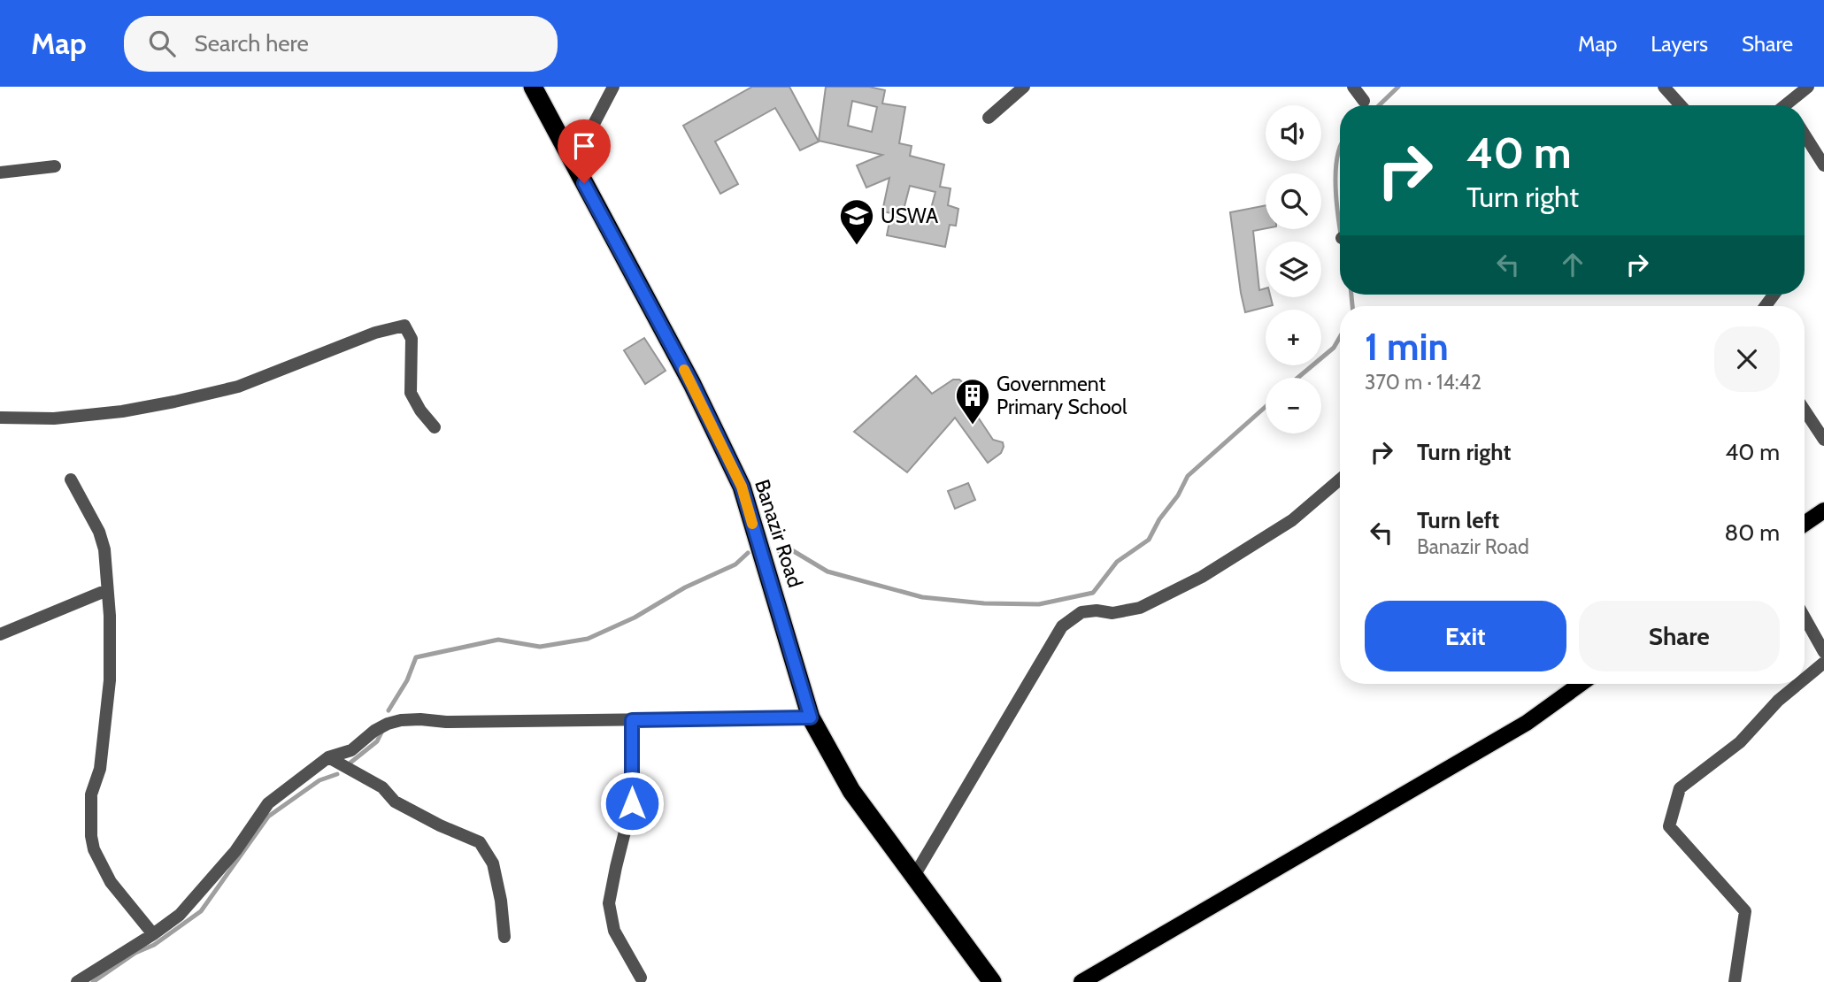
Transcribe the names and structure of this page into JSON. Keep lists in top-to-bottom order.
{
  "streets": {
    "highway": ["Banazir Road"]
  },
  "places": {
    "school or university": ["USWA"],
    "building": ["Government Primary School"]
  },
  "page": {
    "header": "Map",
    "search": "Search here",
    "nav": ["Map", "Layers", "Share"],
    "map_buttons": ["+", "−"],
    "turn": ["40 m", "Turn right"],
    "heading": ["1 min", "370 m · 14:42"],
    "list": [
      {
        "name": "Turn right",
        "value": "40 m"
      },
      {
        "name": "Turn left",
        "note": "Banazir Road",
        "value": "80 m"
      }
    ],
    "buttons": ["Exit", "Share"]
  }
}
